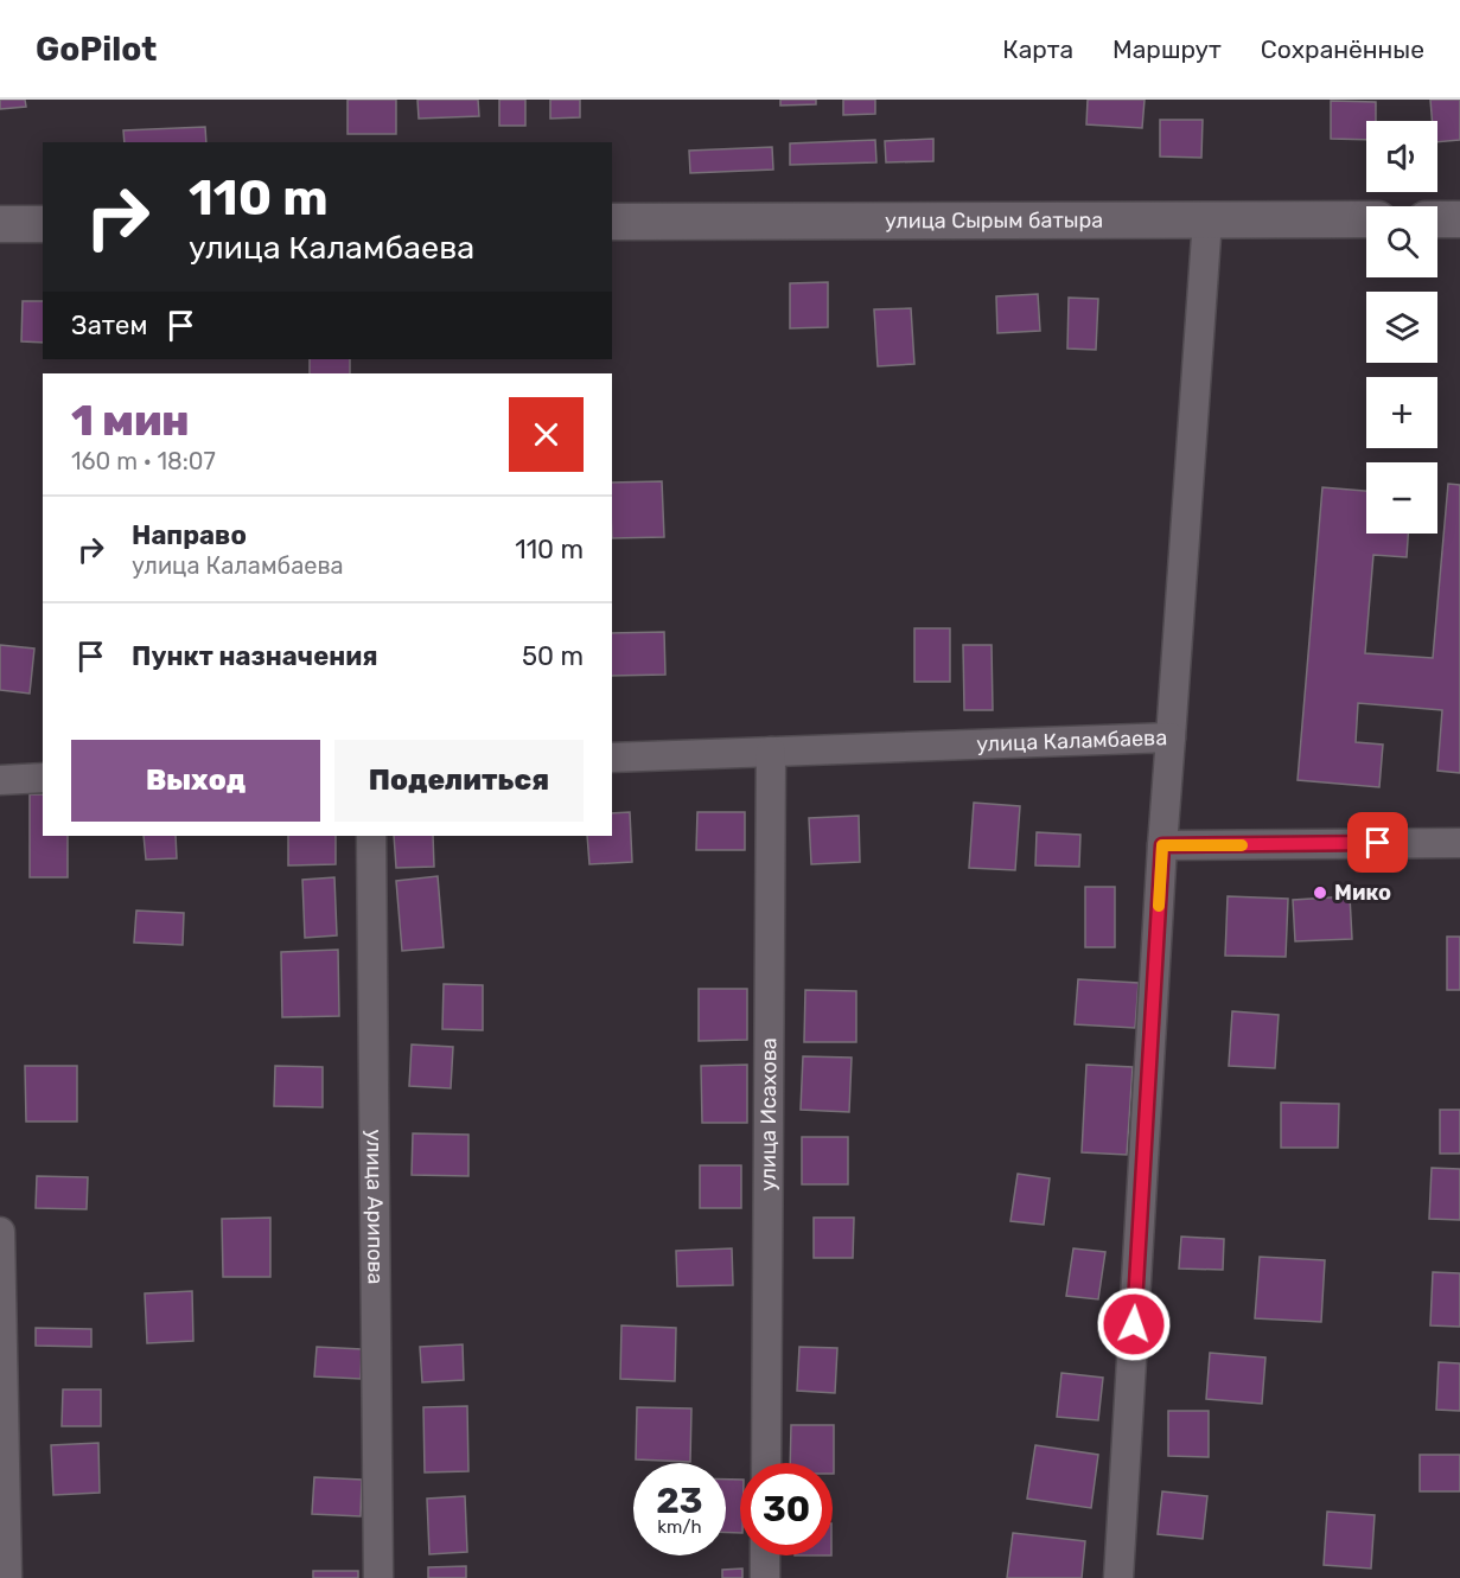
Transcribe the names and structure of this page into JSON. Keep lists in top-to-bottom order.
{
  "streets": {
    "street": [
      "улица Сырым батыра",
      "улица Каламбаева",
      "улица Исахова",
      "улица Арипова"
    ]
  },
  "crossings": [
    ["улица Каламбаева", "улица Исахова"]
  ],
  "places": ["Мико"],
  "page": {
    "header": "GoPilot",
    "nav": ["Карта", "Маршрут", "Сохранённые"],
    "map_buttons": ["+", "−"],
    "turn": ["110 m", "улица Каламбаева"],
    "then": "Затем",
    "heading": ["1 мин", "160 m · 18:07"],
    "list": [
      {
        "name": "Направо",
        "note": "улица Каламбаева",
        "value": "110 m"
      },
      {
        "name": "Пункт назначения",
        "value": "50 m"
      }
    ],
    "buttons": ["Выход", "Поделиться"],
    "speed": "23 km/h",
    "limit": "30"
  }
}
